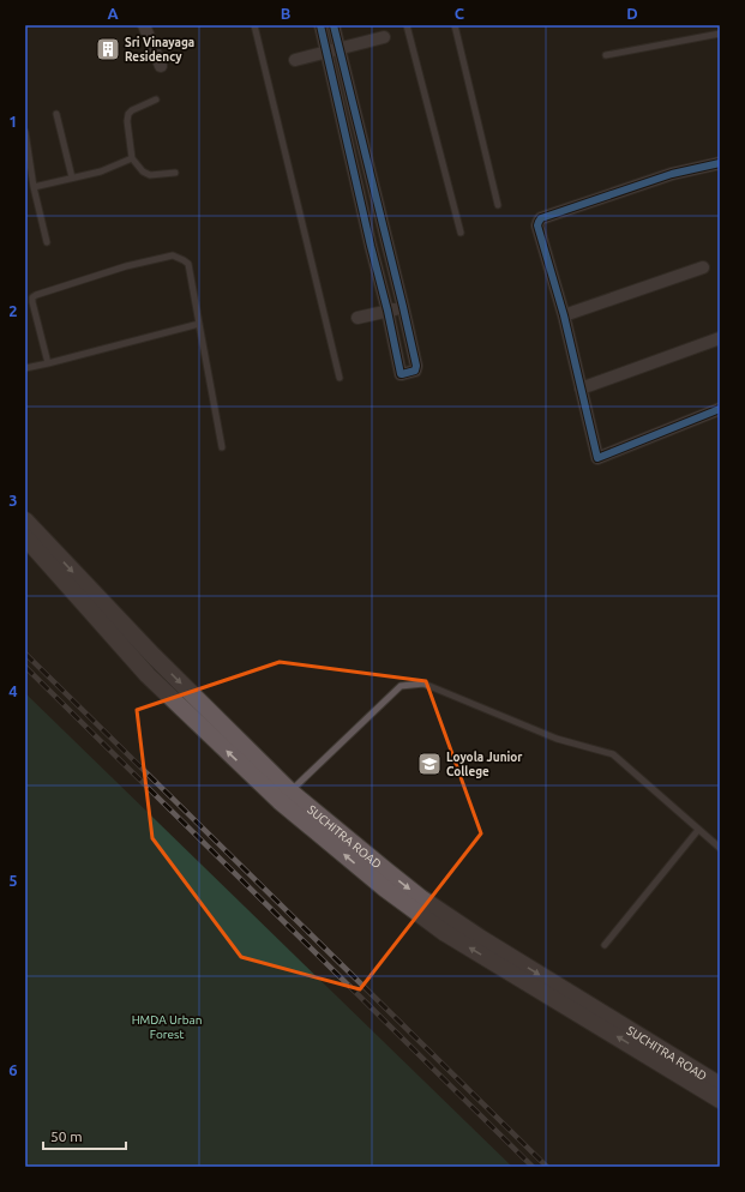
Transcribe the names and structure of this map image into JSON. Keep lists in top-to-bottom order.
{
  "streets": {
    "main road": ["SUCHITRA ROAD"]
  },
  "parks": ["HMDA Urban Forest"],
  "places": {
    "building": ["Sri Vinayaga Residency"],
    "school or university": ["Loyola Junior College"]
  },
  "scale_bar": "50 m",
  "grid": {
    "columns": [
      "A",
      "B",
      "C",
      "D"
    ],
    "rows": [
      "1",
      "2",
      "3",
      "4",
      "5",
      "6"
    ]
  }
}
